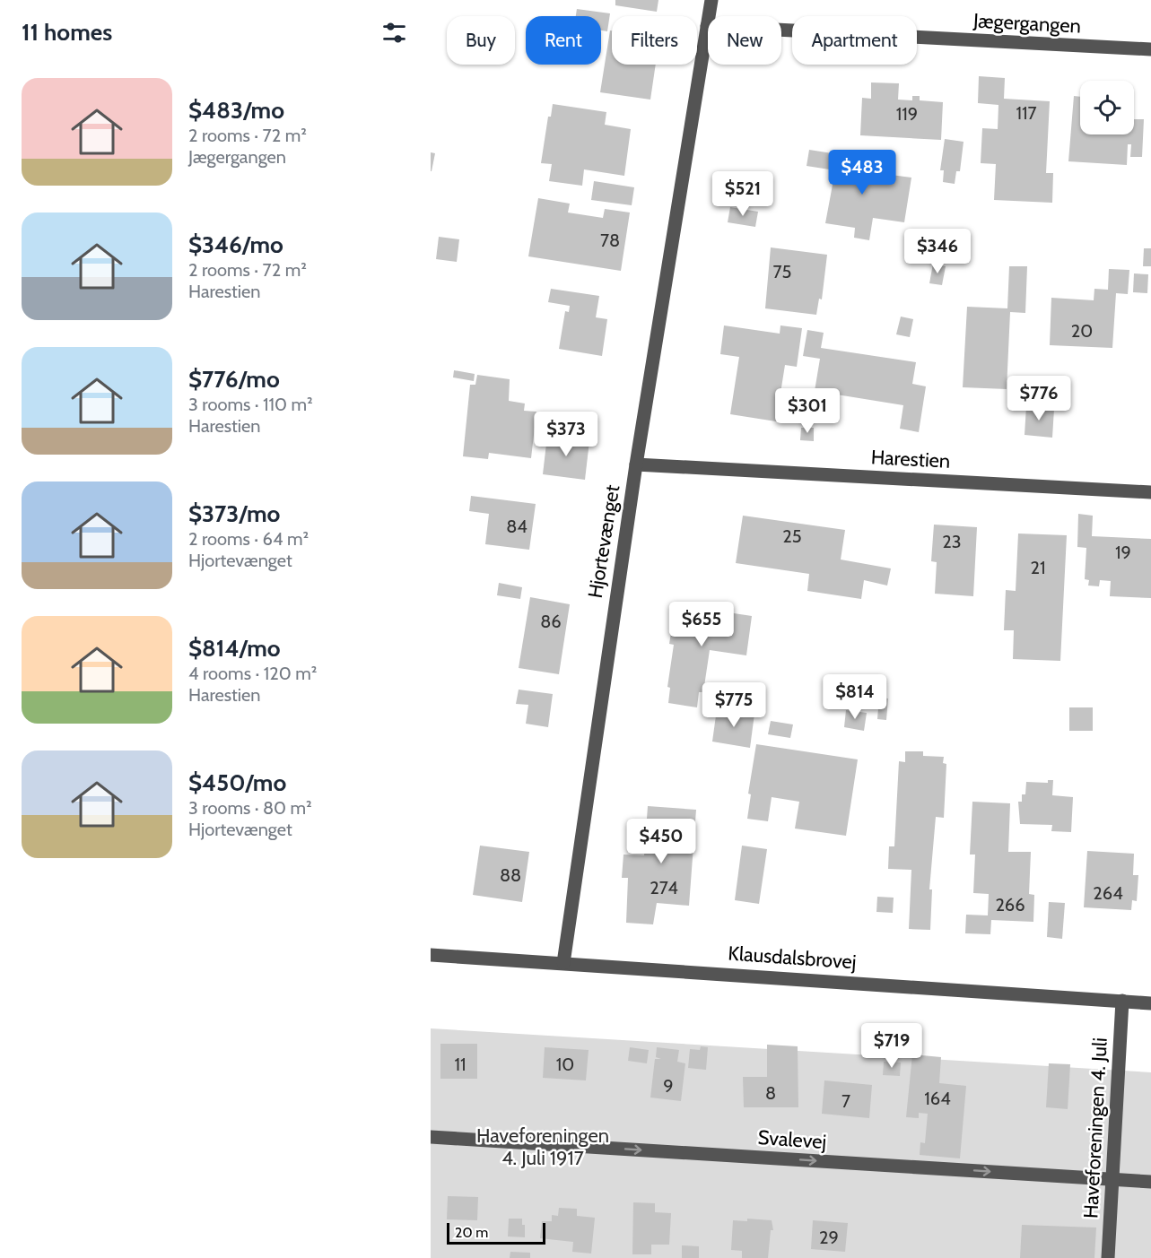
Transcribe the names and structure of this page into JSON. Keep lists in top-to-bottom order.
{
  "streets": {
    "street": [
      "Jægergangen",
      "Harestien",
      "Hjortevænget",
      "Klausdalsbrovej",
      "Haveforeningen 4. Juli",
      "Svalevej"
    ]
  },
  "crossings": [
    ["Jægergangen", "Hjortevænget"],
    ["Harestien", "Hjortevænget"],
    ["Hjortevænget", "Klausdalsbrovej"],
    ["Klausdalsbrovej", "Haveforeningen 4. Juli"],
    ["Haveforeningen 4. Juli", "Svalevej"]
  ],
  "one_way": ["Svalevej"],
  "parks": ["Haveforeningen 4. Juli 1917"],
  "house_numbers": [
    "117",
    "119",
    "78",
    "75",
    "20",
    "84",
    "25",
    "23",
    "19",
    "21",
    "86",
    "88",
    "274",
    "264",
    "266",
    "11",
    "10",
    "9",
    "8",
    "164",
    "7",
    "29"
  ],
  "scale_bar": "20 m",
  "page": {
    "heading": "11 homes",
    "chip": [
      "Buy",
      "Rent",
      "Filters",
      "New",
      "Apartment"
    ],
    "list": [
      {
        "name": "$483/mo",
        "note": "2 rooms · 72 m² · Jægergangen"
      },
      {
        "name": "$346/mo",
        "note": "2 rooms · 72 m² · Harestien"
      },
      {
        "name": "$776/mo",
        "note": "3 rooms · 110 m² · Harestien"
      },
      {
        "name": "$373/mo",
        "note": "2 rooms · 64 m² · Hjortevænget"
      },
      {
        "name": "$814/mo",
        "note": "4 rooms · 120 m² · Harestien"
      },
      {
        "name": "$450/mo",
        "note": "3 rooms · 80 m² · Hjortevænget"
      }
    ],
    "price": [
      "$483",
      "$521",
      "$346",
      "$776",
      "$301",
      "$373",
      "$655",
      "$814",
      "$775",
      "$450",
      "$719"
    ],
    "scale": "20 m"
  }
}
